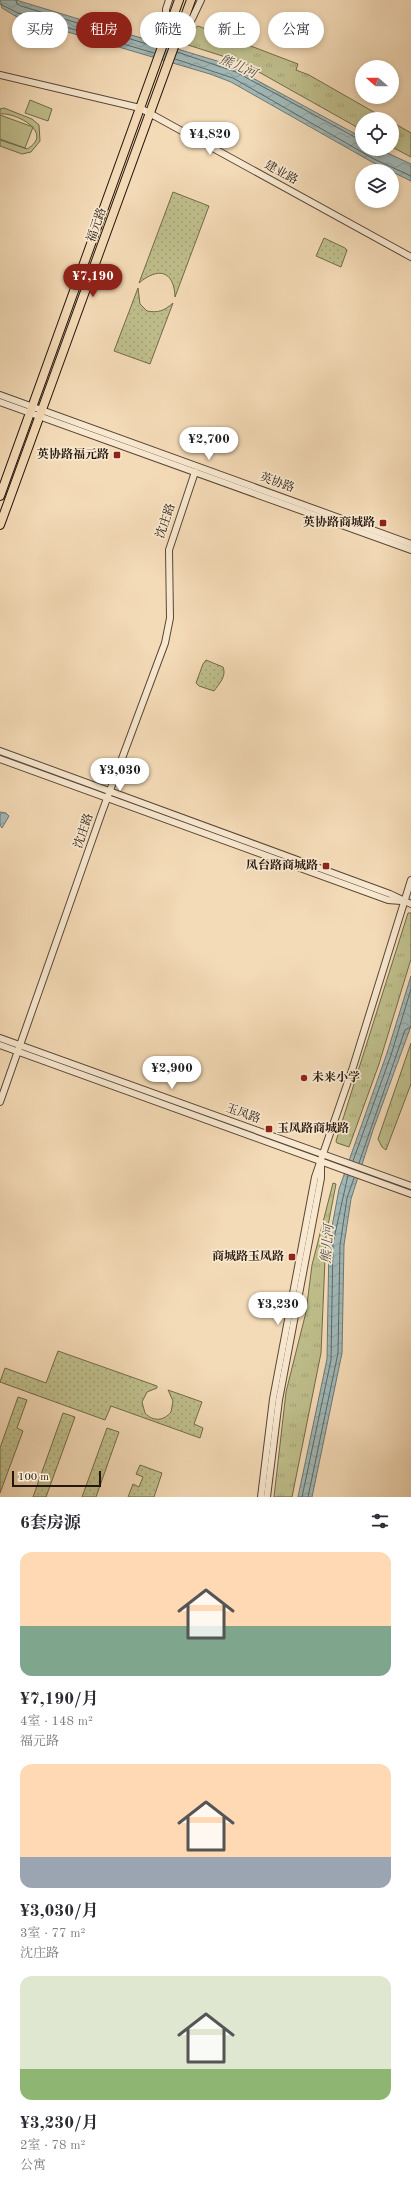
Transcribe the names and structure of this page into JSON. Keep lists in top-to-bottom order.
{
  "streets": {
    "main road": ["福元路"],
    "street": [
      "建业路",
      "英协路",
      "沈庄路",
      "玉凤路"
    ]
  },
  "crossings": [
    ["建业路", "福元路"],
    ["福元路", "英协路"],
    ["英协路", "沈庄路"],
    ["沈庄路", "玉凤路"]
  ],
  "water": ["熊儿河"],
  "places": {
    "transit": [
      "英协路福元路",
      "英协路商城路",
      "凤台路商城路",
      "玉凤路商城路",
      "商城路玉凤路"
    ],
    "other": ["未来小学"]
  },
  "scale_bar": "100 m",
  "north": "left",
  "page": {
    "chip": [
      "买房",
      "租房",
      "筛选",
      "新上",
      "公寓"
    ],
    "price": [
      "¥4,820",
      "¥7,190",
      "¥2,700",
      "¥3,030",
      "¥2,900",
      "¥3,230"
    ],
    "scale": "100 m",
    "heading": "6套房源",
    "list": [
      {
        "name": "¥7,190/月",
        "note": "4室 · 148 m² · 福元路"
      },
      {
        "name": "¥3,030/月",
        "note": "3室 · 77 m² · 沈庄路"
      },
      {
        "name": "¥3,230/月",
        "note": "2室 · 78 m² · 公寓"
      }
    ]
  }
}
